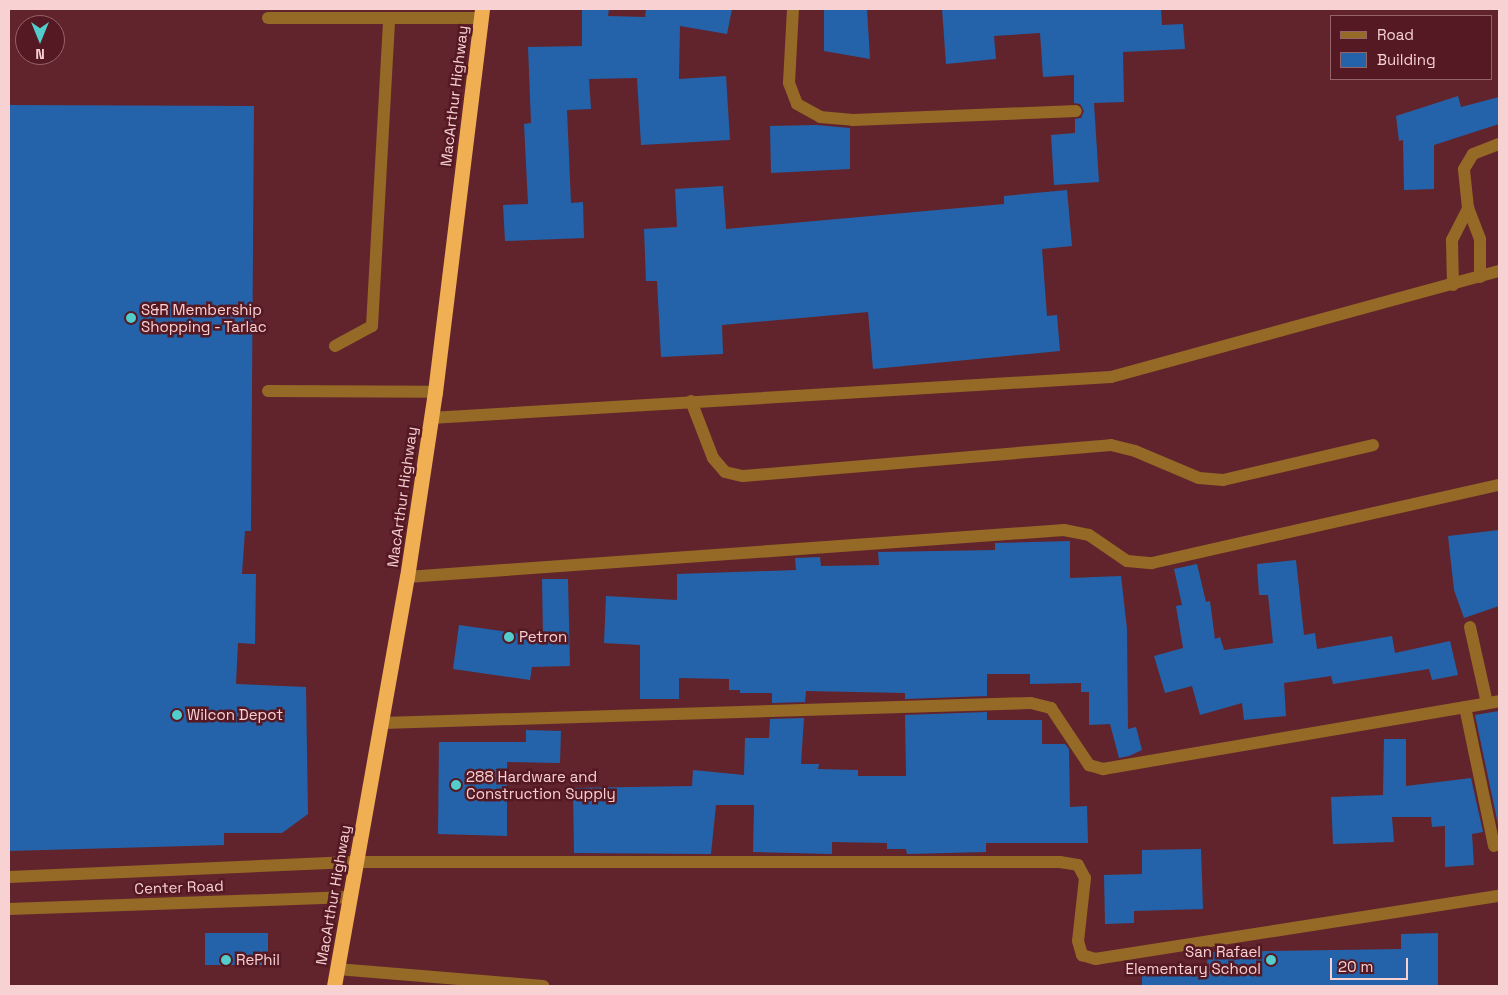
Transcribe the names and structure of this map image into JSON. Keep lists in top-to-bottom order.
{
  "streets": {
    "highway": ["MacArthur Highway"],
    "street": ["Center Road"]
  },
  "crossings": [
    ["MacArthur Highway", "Center Road"]
  ],
  "places": [
    "S&R Membership Shopping - Tarlac",
    "Petron",
    "Wilcon Depot",
    "288 Hardware and Construction Supply",
    "RePhil",
    "San Rafael Elementary School"
  ],
  "legend": ["Road", "Building"],
  "scale_bar": "20 m",
  "north": "bottom"
}
